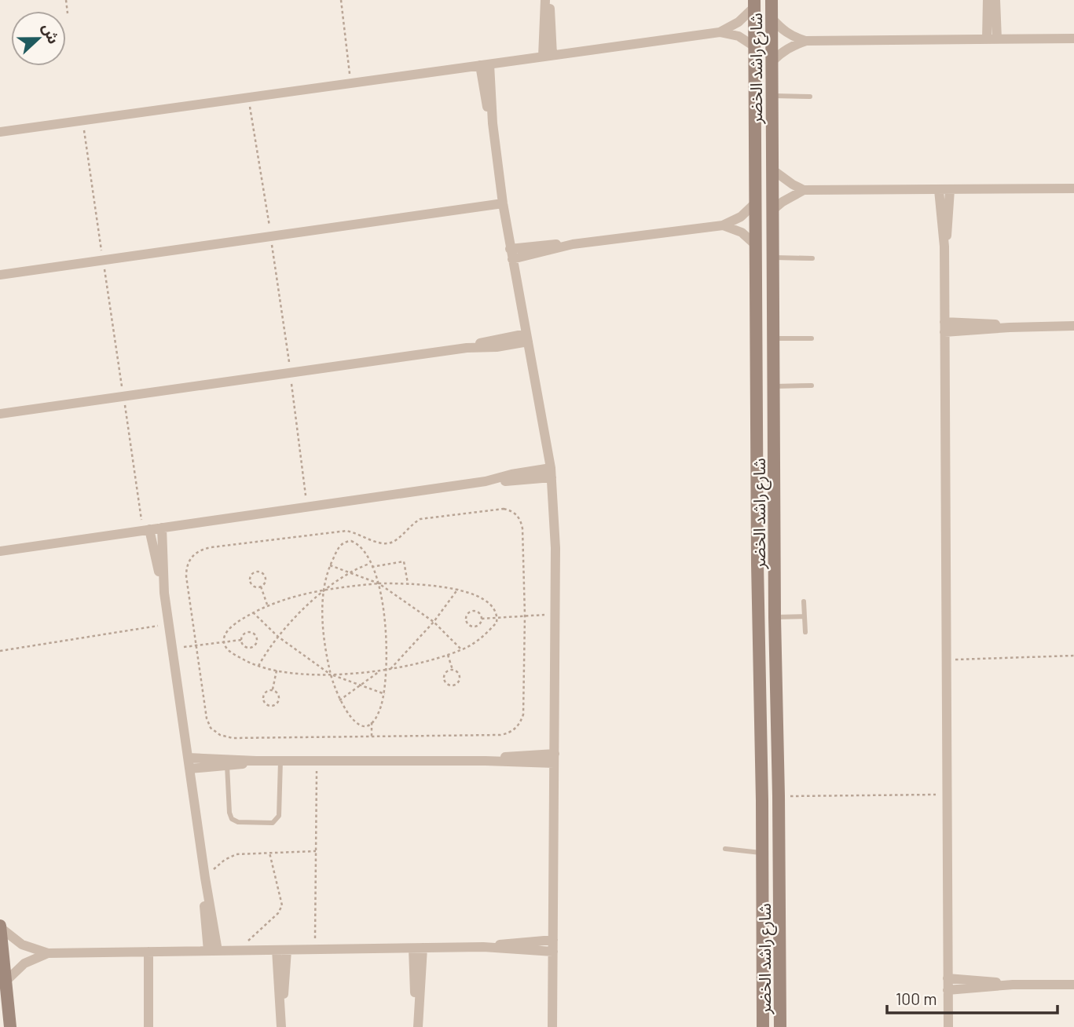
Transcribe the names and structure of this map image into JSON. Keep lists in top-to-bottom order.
{
  "streets": {
    "street": ["شارع راشد الخضر"]
  },
  "scale_bar": "100 m",
  "north": "right"
}
